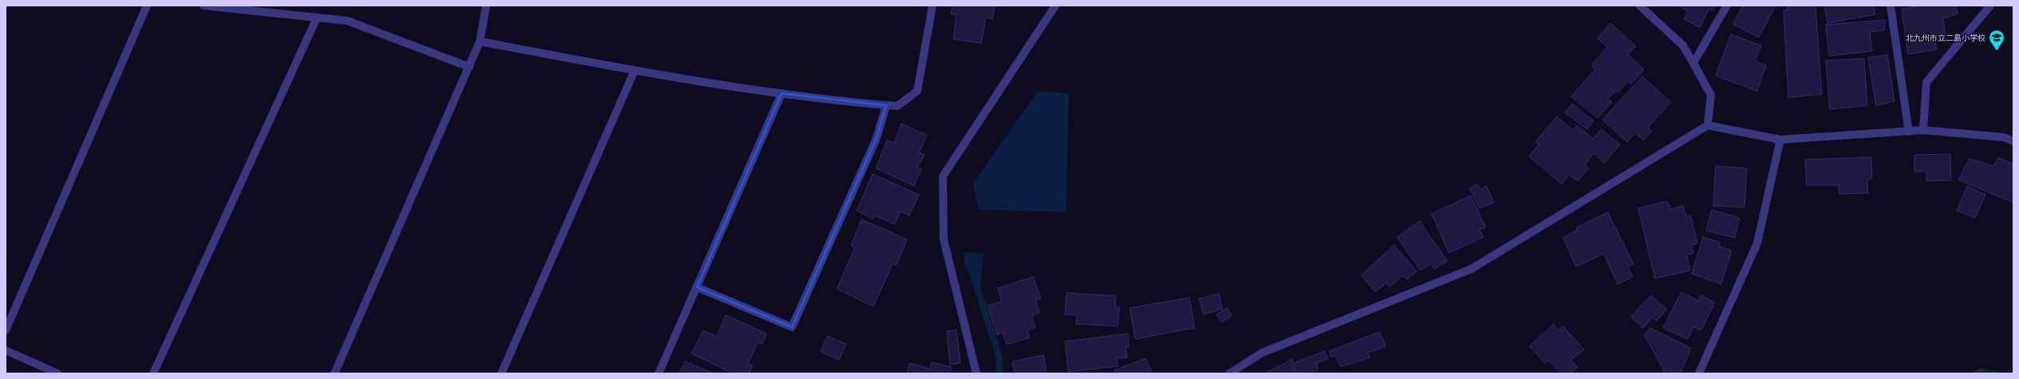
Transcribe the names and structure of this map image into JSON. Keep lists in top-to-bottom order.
{
  "places": {
    "school or university": ["北九州市立二島小学校"]
  }
}
